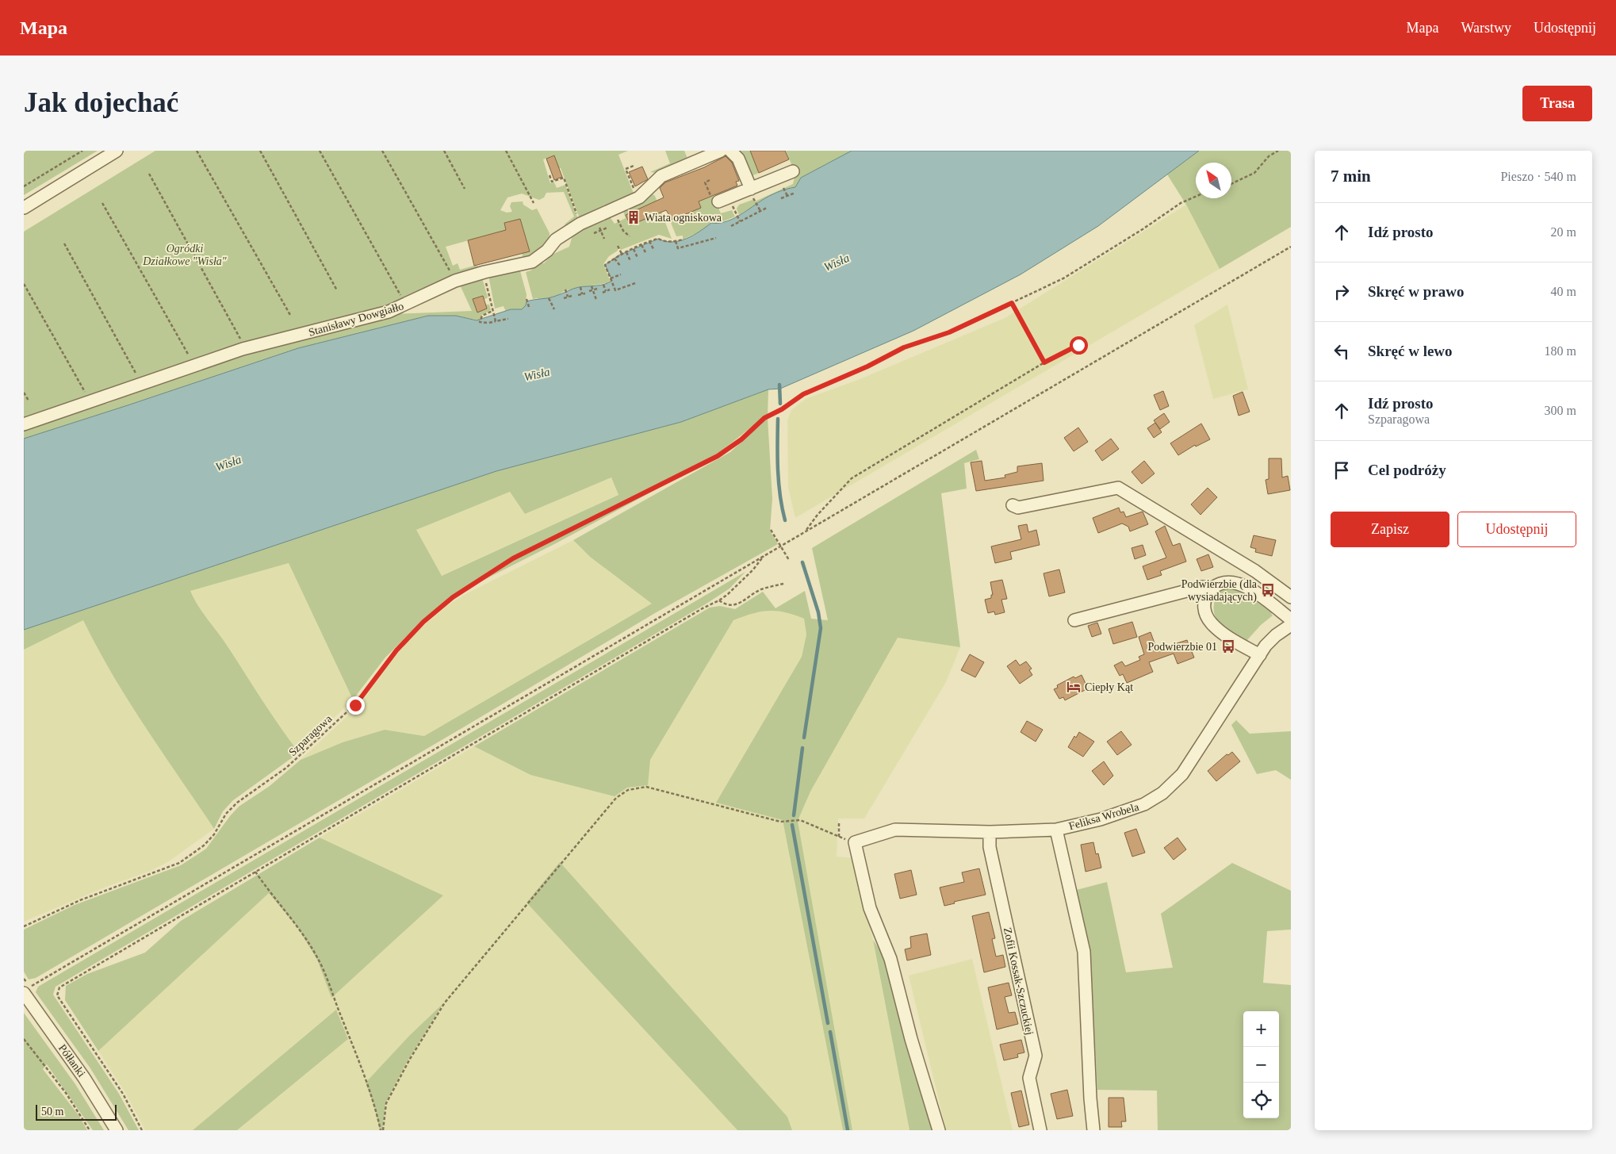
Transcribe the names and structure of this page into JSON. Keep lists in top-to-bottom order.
{
  "streets": {
    "street": [
      "Stanisławy Dowgiałło",
      "Feliksa Wrobela",
      "Zofii Kossak-Szczuckiej",
      "Półłanki"
    ],
    "path": ["Szparagowa"]
  },
  "crossings": [
    ["Feliksa Wrobela", "Zofii Kossak-Szczuckiej"]
  ],
  "water": ["Wisła"],
  "parks": ["Ogródki Działkowe \"Wisła\""],
  "places": {
    "building": ["Wiata ogniskowa"],
    "bus stop": ["Podwierzbie (dla wysiadających)", "Podwierzbie 01"],
    "hotel": ["Ciepły Kąt"]
  },
  "scale_bar": "50 m",
  "north": "top left",
  "page": {
    "header": "Mapa",
    "nav": ["Mapa", "Warstwy", "Udostępnij"],
    "buttons": [
      "Trasa",
      ["Zapisz", "Udostępnij"]
    ],
    "title": "Jak dojechać",
    "heading": ["7 min", "Pieszo · 540 m"],
    "list": [
      ["Idź prosto", "20 m"],
      ["Skręć w prawo", "40 m"],
      ["Skręć w lewo", "180 m"],
      ["Idź prosto", "Szparagowa", "300 m"],
      "Cel podróży"
    ],
    "map_buttons": ["+", "−"],
    "scale": "50 m"
  }
}
